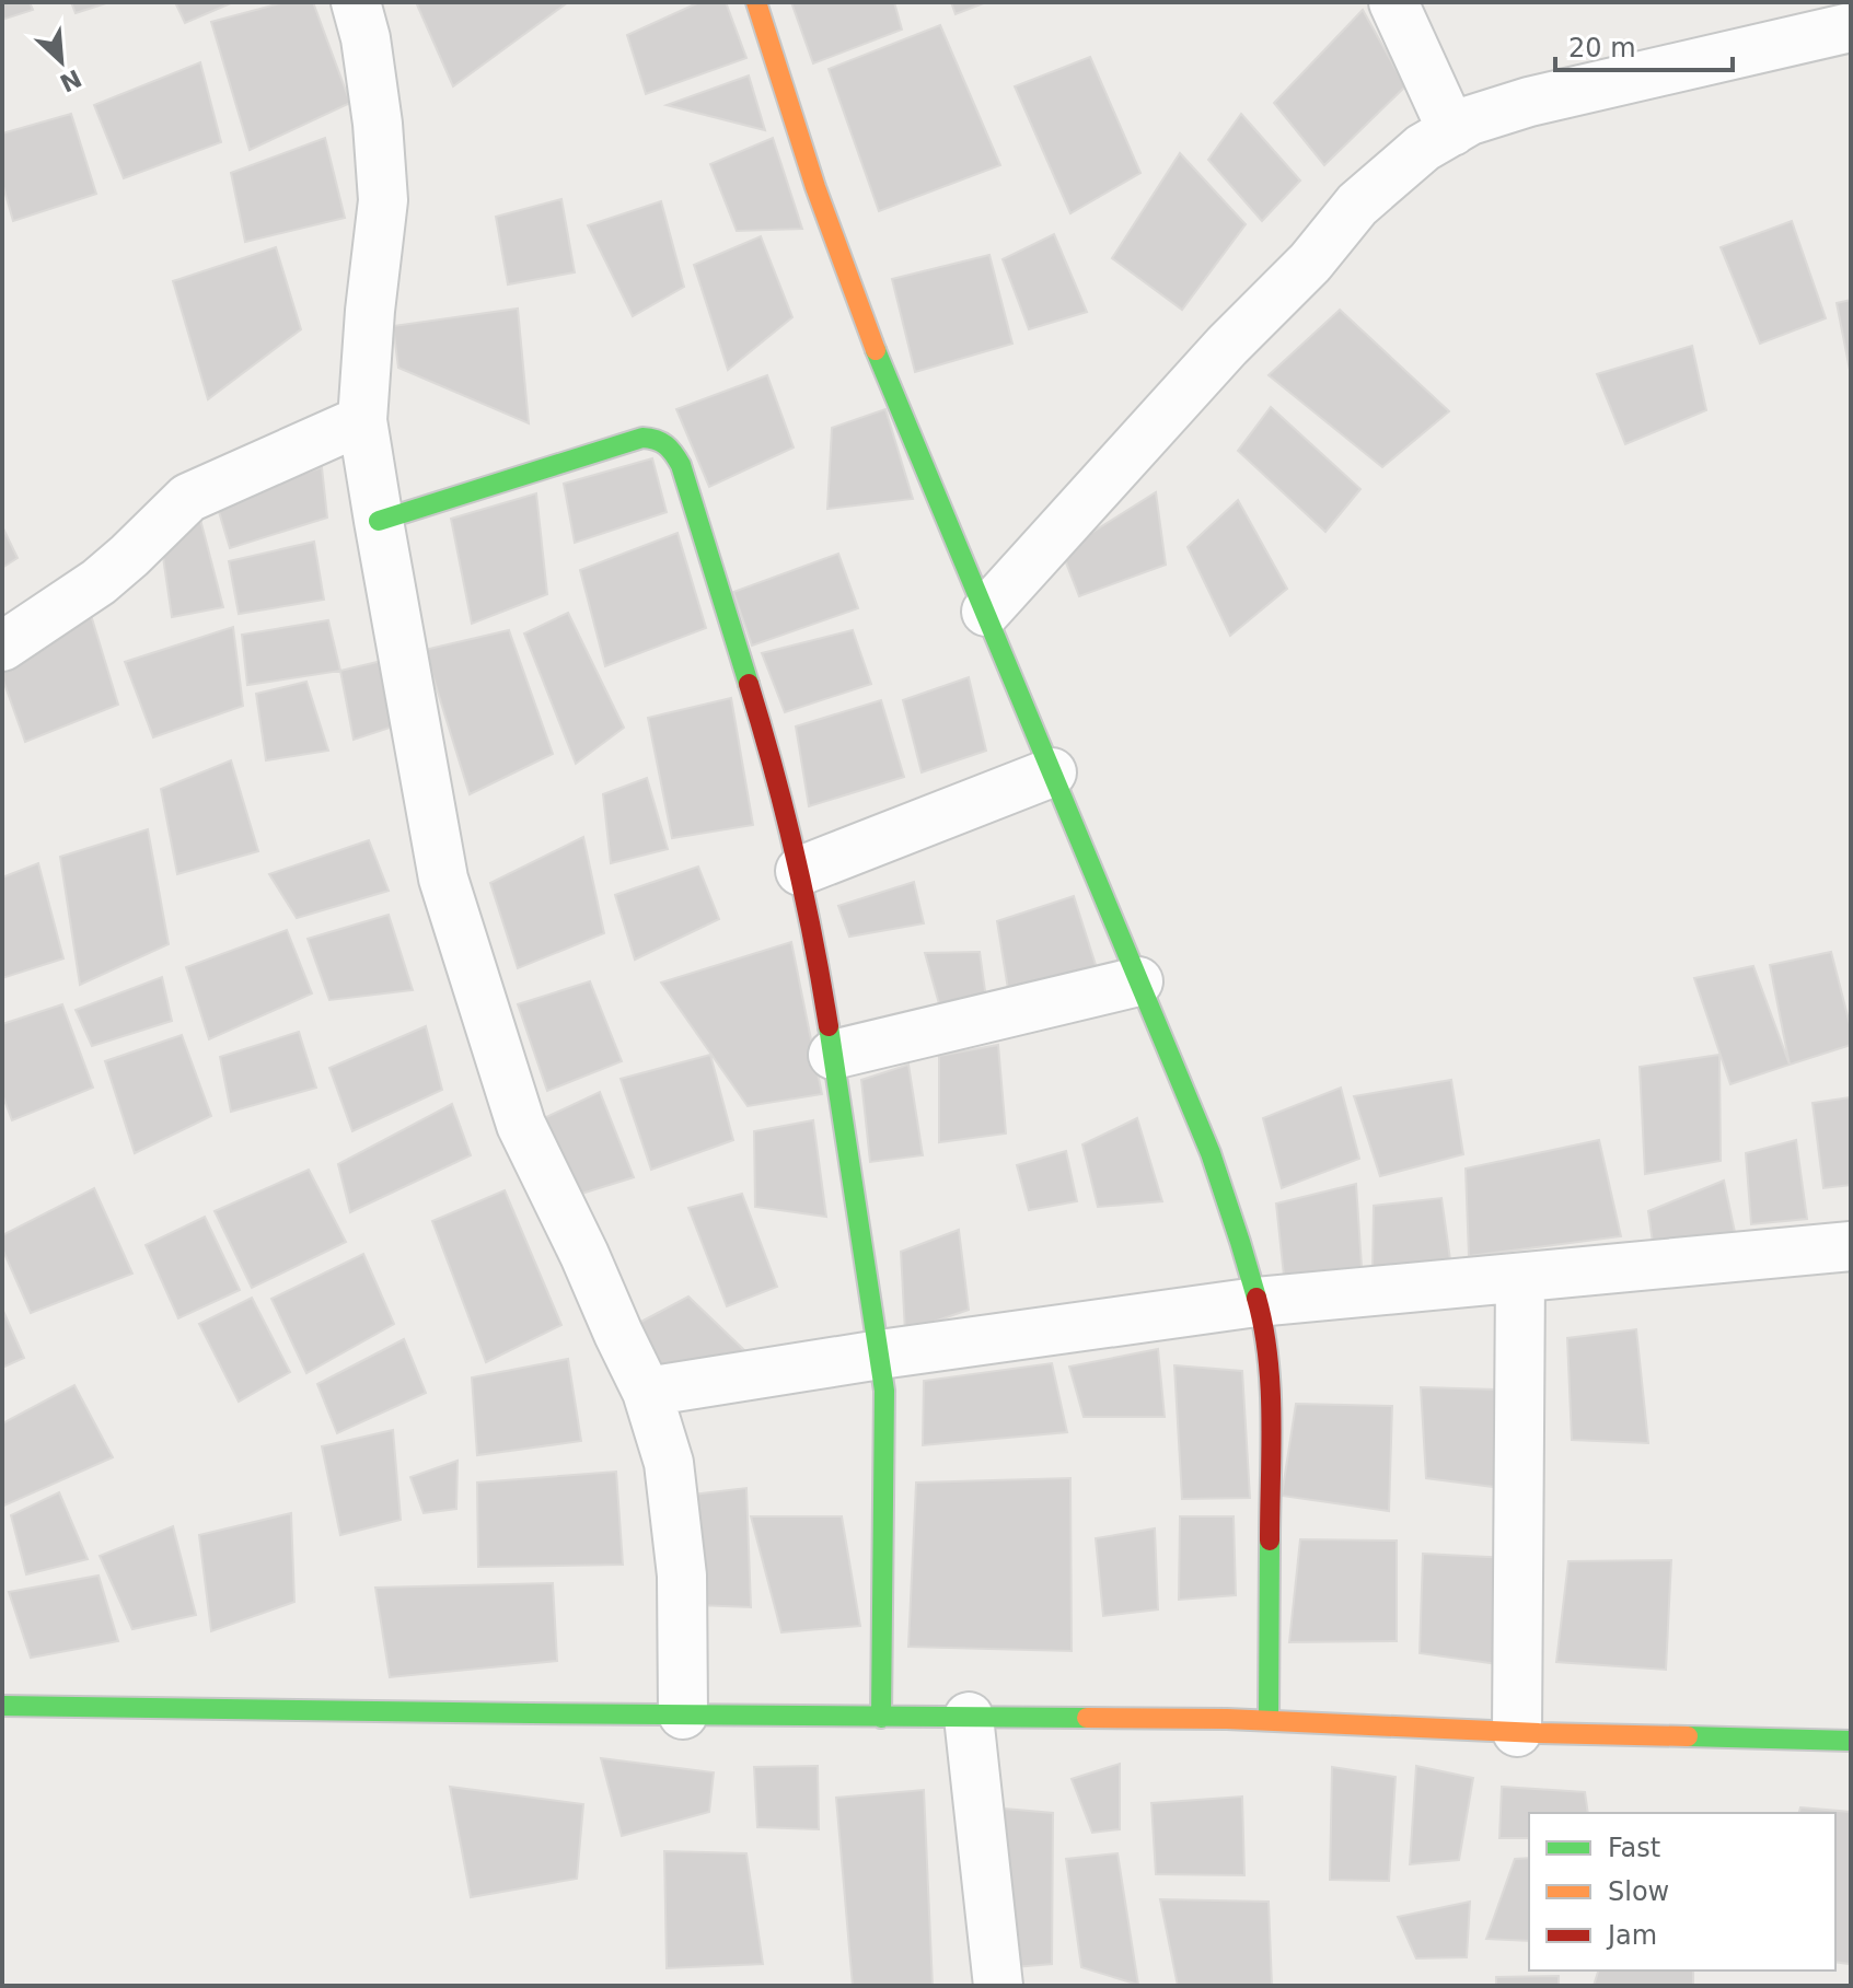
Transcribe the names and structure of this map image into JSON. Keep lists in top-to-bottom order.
{
  "legend": ["Fast", "Slow", "Jam"],
  "scale_bar": "20 m",
  "north": "bottom right"
}
